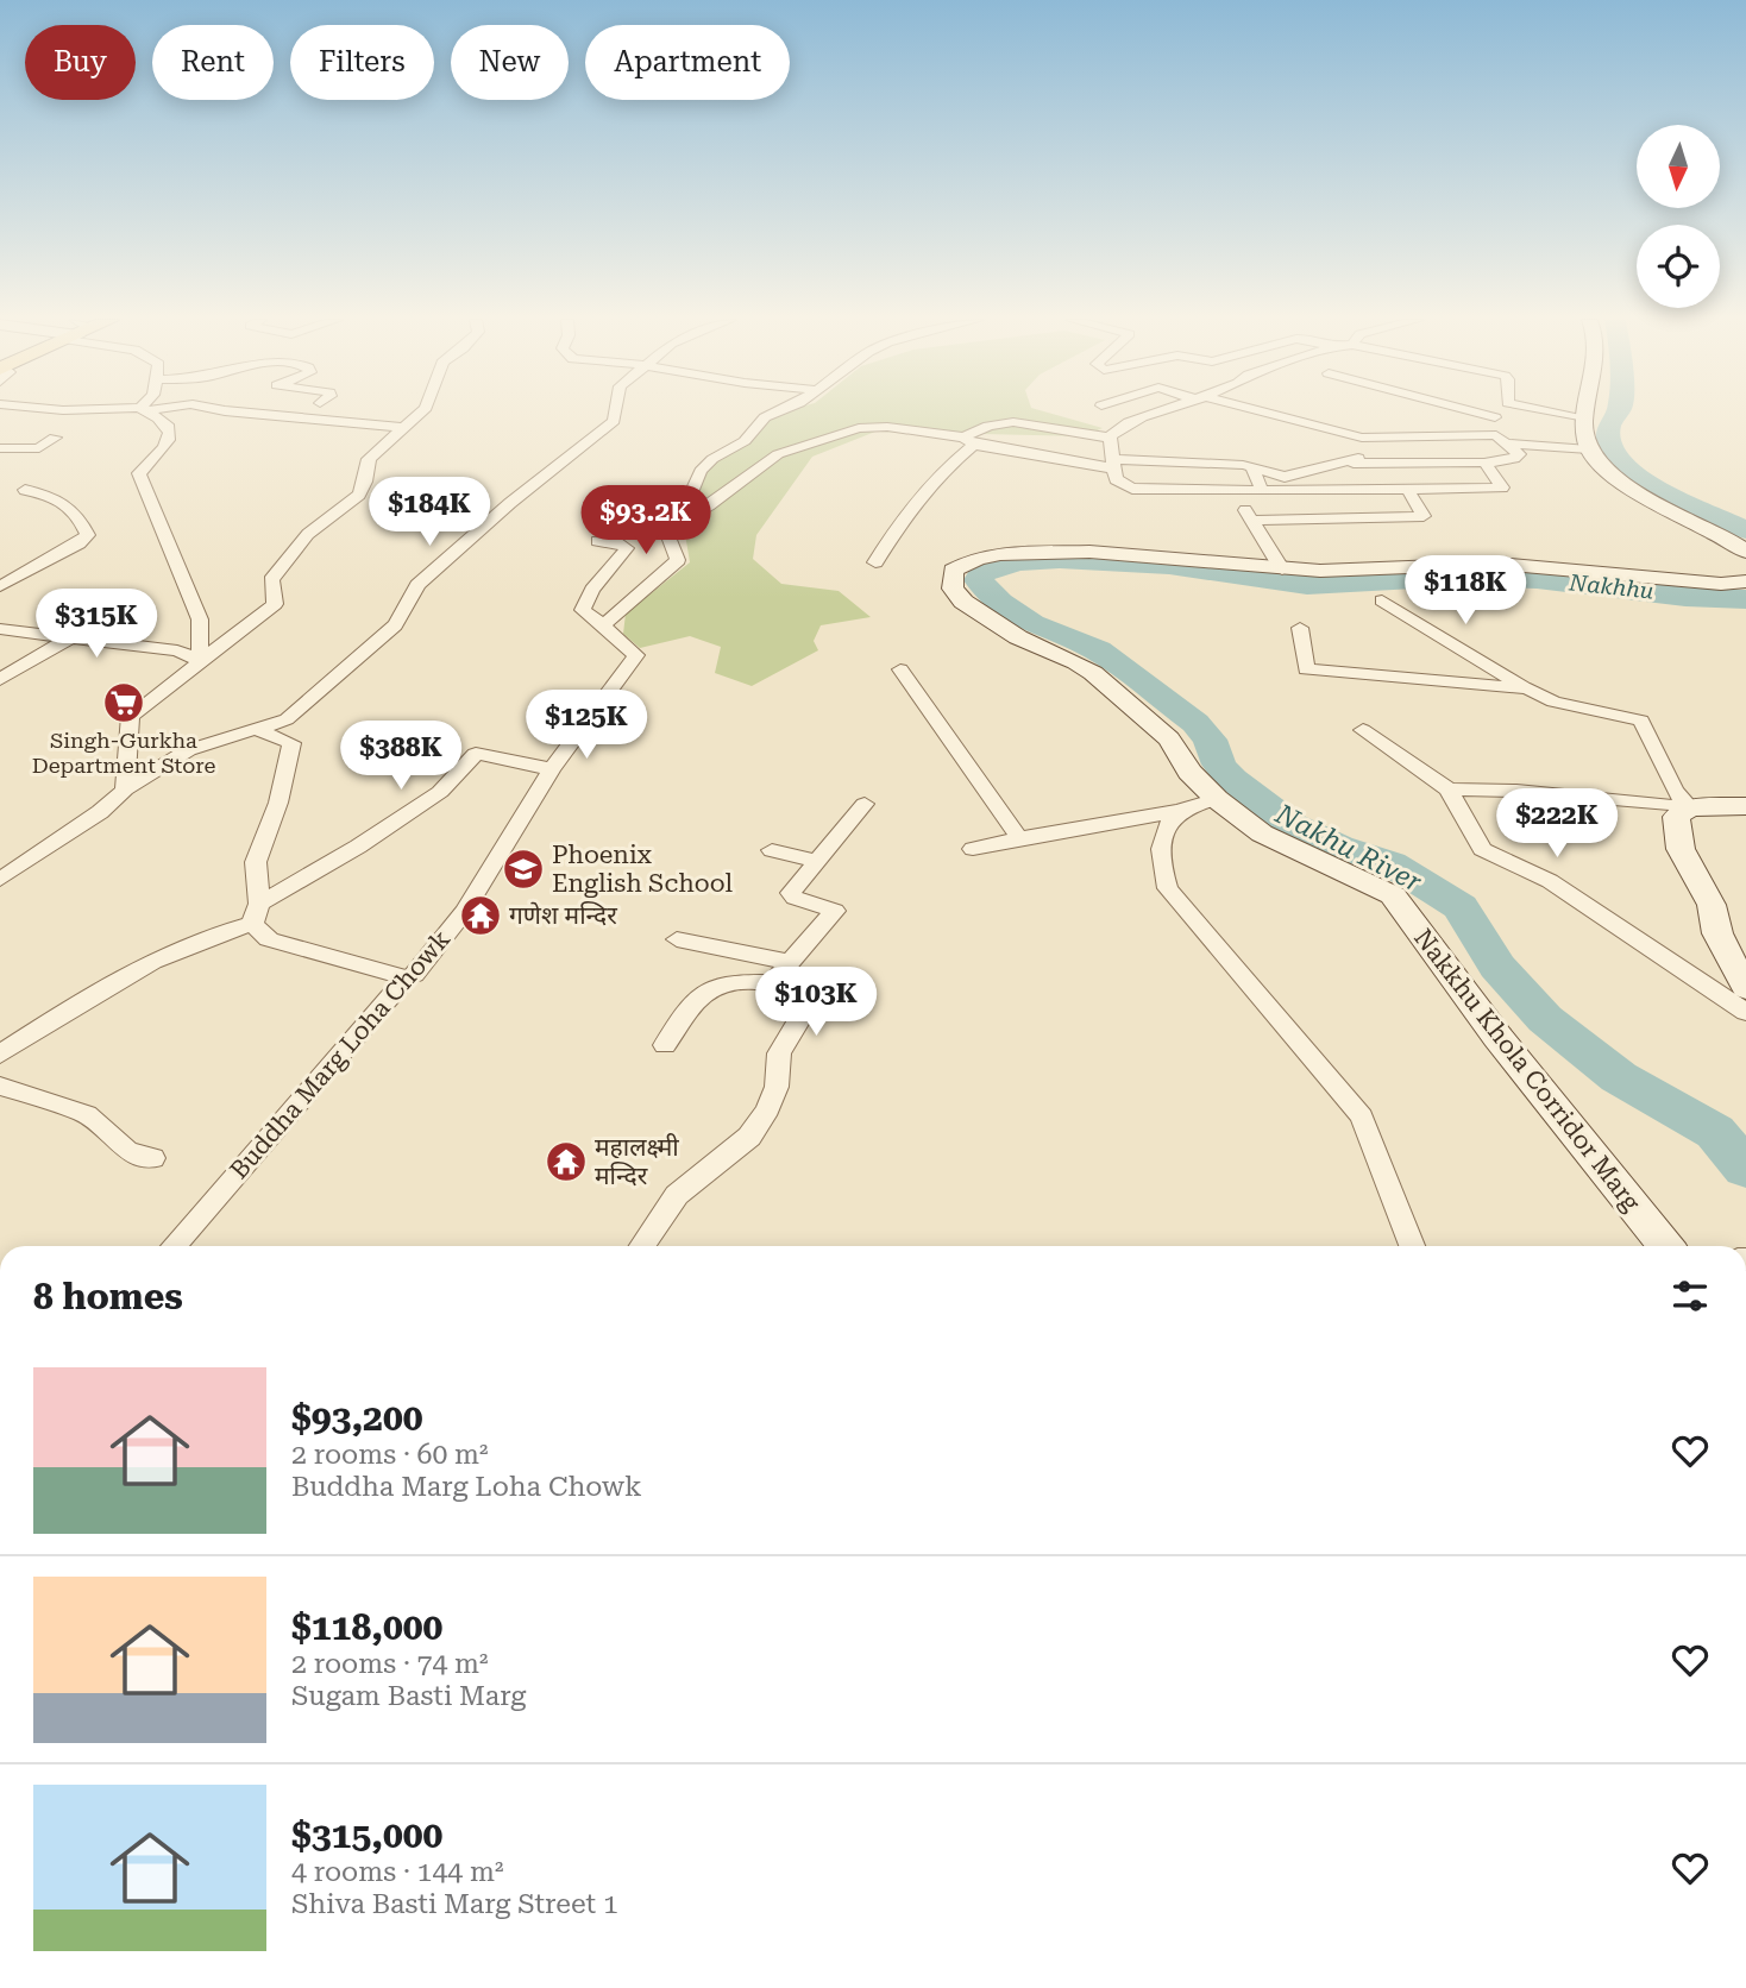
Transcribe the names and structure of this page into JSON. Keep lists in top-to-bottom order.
{
  "streets": {
    "street": ["Buddha Marg Loha Chowk", "Nakkhu Khola Corridor Marg"]
  },
  "water": ["Nakhhu", "Nakhu River"],
  "places": {
    "supermarket": ["Singh-Gurkha Department Store"],
    "school or university": ["Phoenix English School"],
    "temple": ["गणेश मन्दिर", "महालक्ष्मी मन्दिर"]
  },
  "north": "bottom",
  "page": {
    "chip": [
      "Buy",
      "Rent",
      "Filters",
      "New",
      "Apartment"
    ],
    "price": [
      "$184K",
      "$93.2K",
      "$118K",
      "$315K",
      "$125K",
      "$388K",
      "$222K",
      "$103K"
    ],
    "heading": "8 homes",
    "list": [
      {
        "name": "$93,200",
        "note": "2 rooms · 60 m² · Buddha Marg Loha Chowk"
      },
      {
        "name": "$118,000",
        "note": "2 rooms · 74 m² · Sugam Basti Marg"
      },
      {
        "name": "$315,000",
        "note": "4 rooms · 144 m² · Shiva Basti Marg Street 1"
      }
    ]
  }
}
